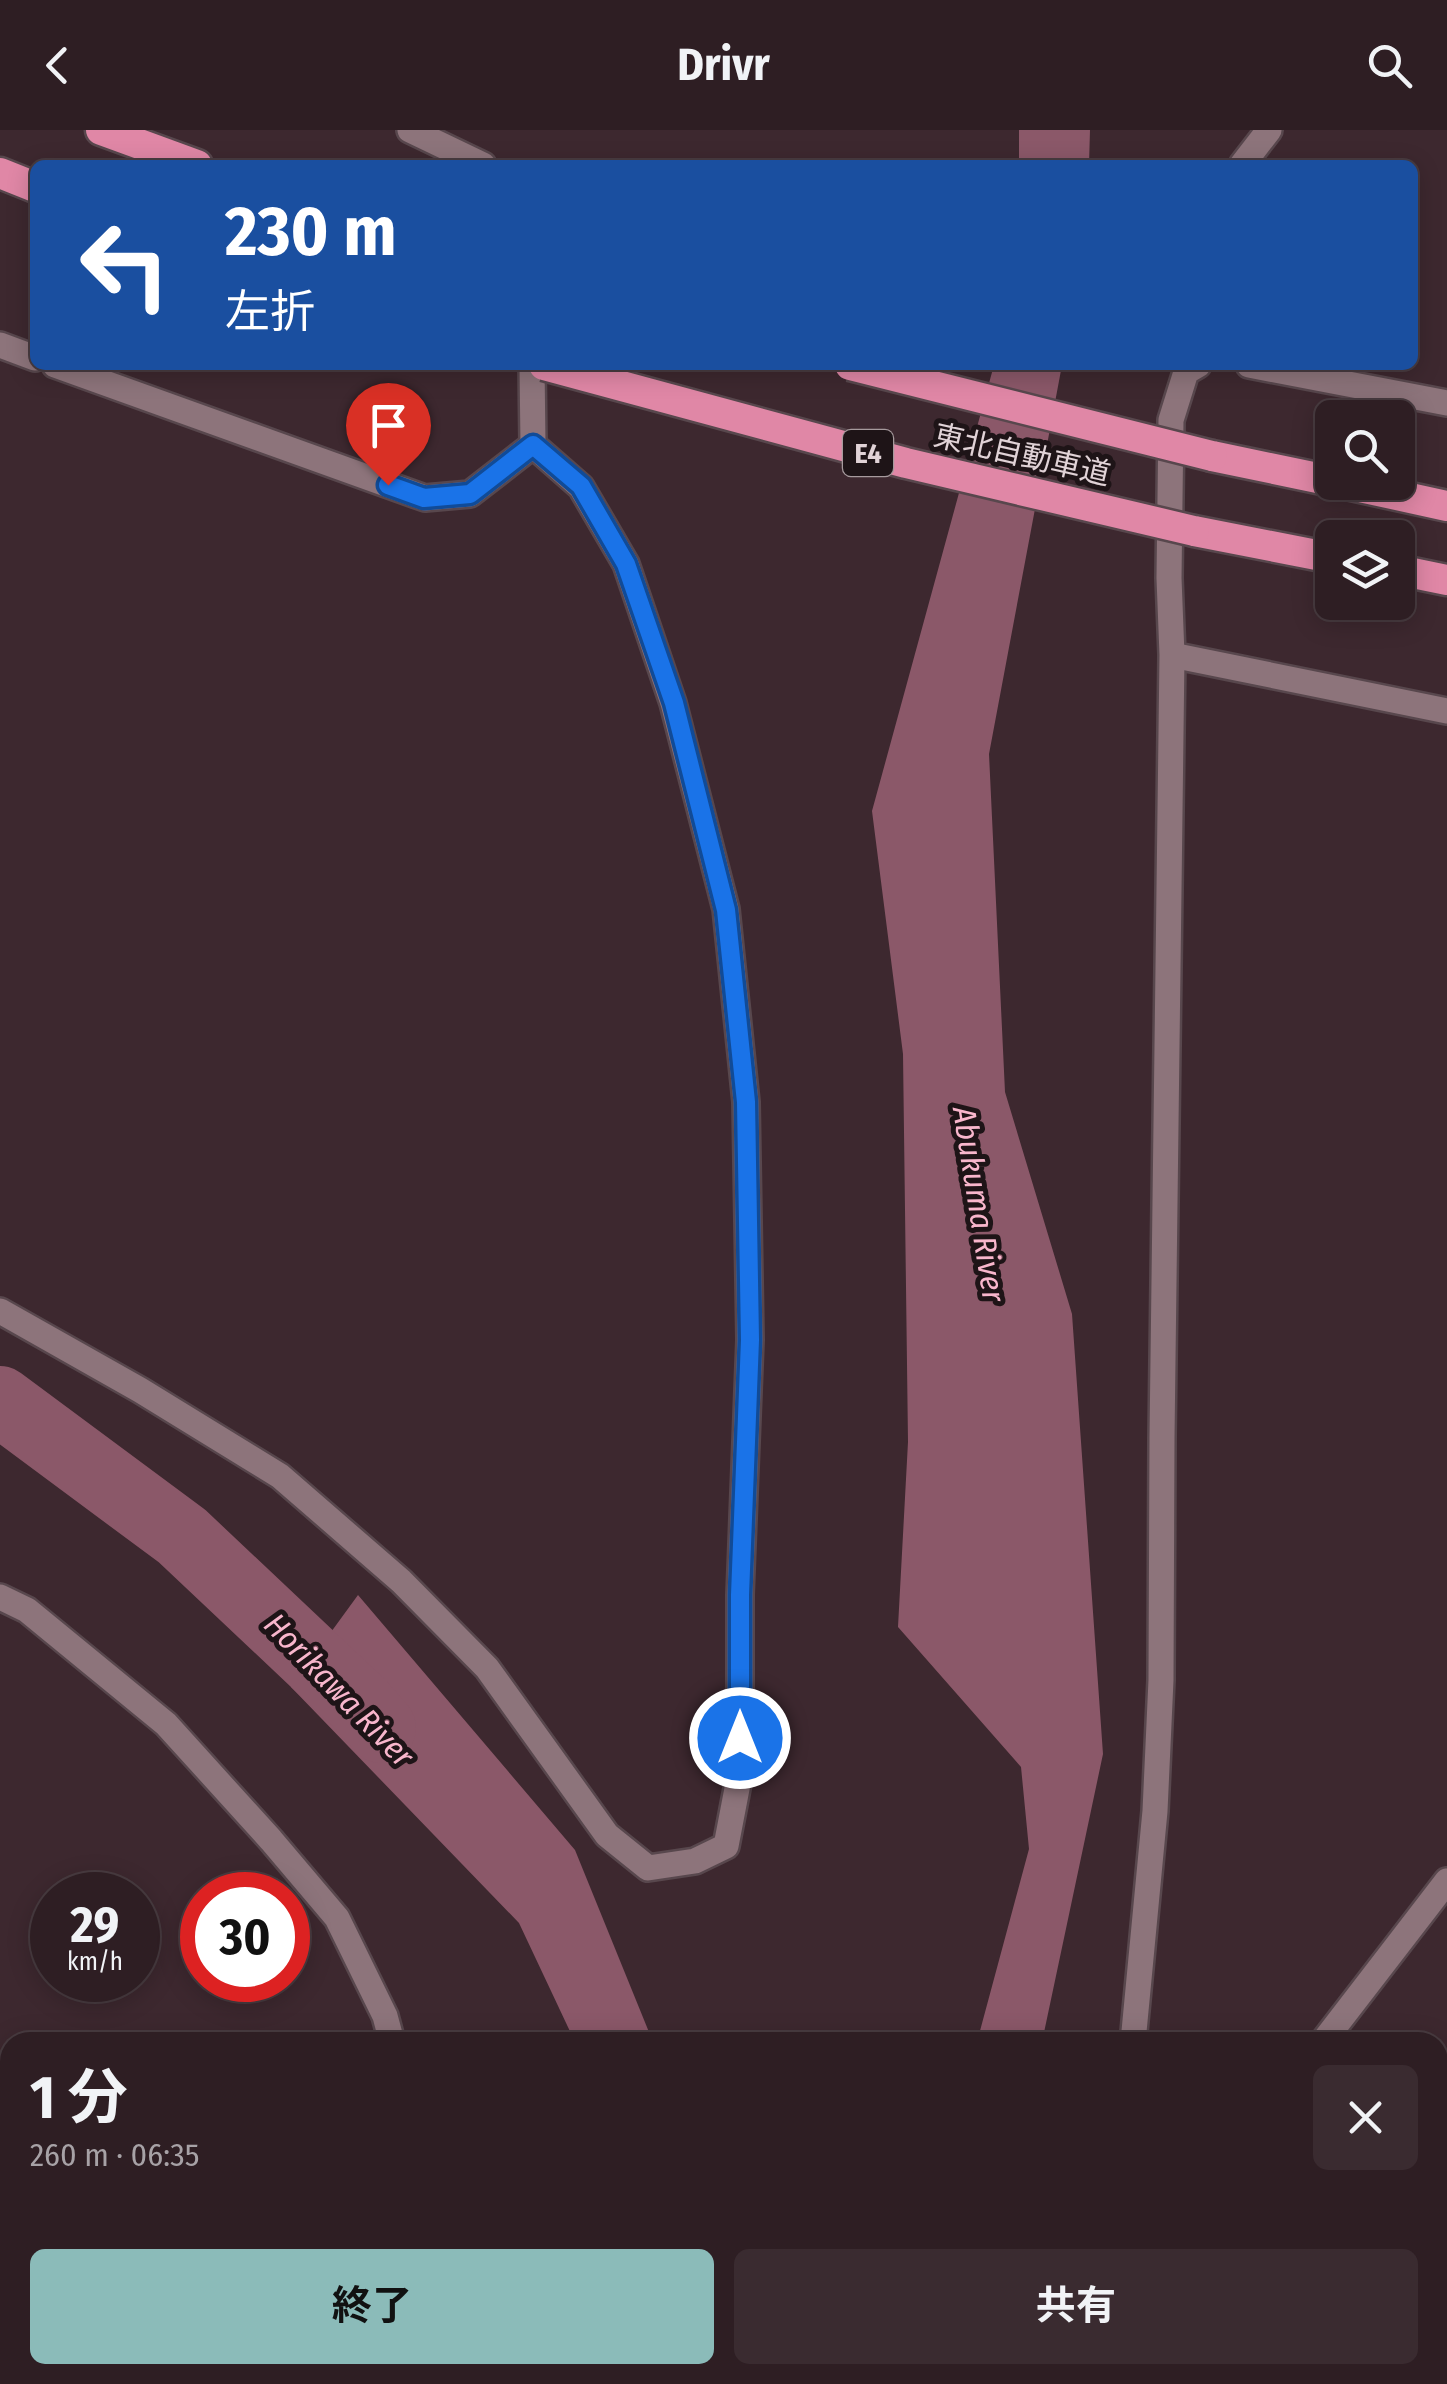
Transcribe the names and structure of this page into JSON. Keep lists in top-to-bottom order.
{
  "streets": {
    "highway": ["E4", "東北自動車道"]
  },
  "water": ["Abukuma River", "Horikawa River"],
  "page": {
    "header": "Drivr",
    "turn": ["230 m", "左折"],
    "speed": "29 km/h",
    "limit": "30",
    "heading": ["1 分", "260 m · 06:35"],
    "buttons": ["終了", "共有"]
  }
}
